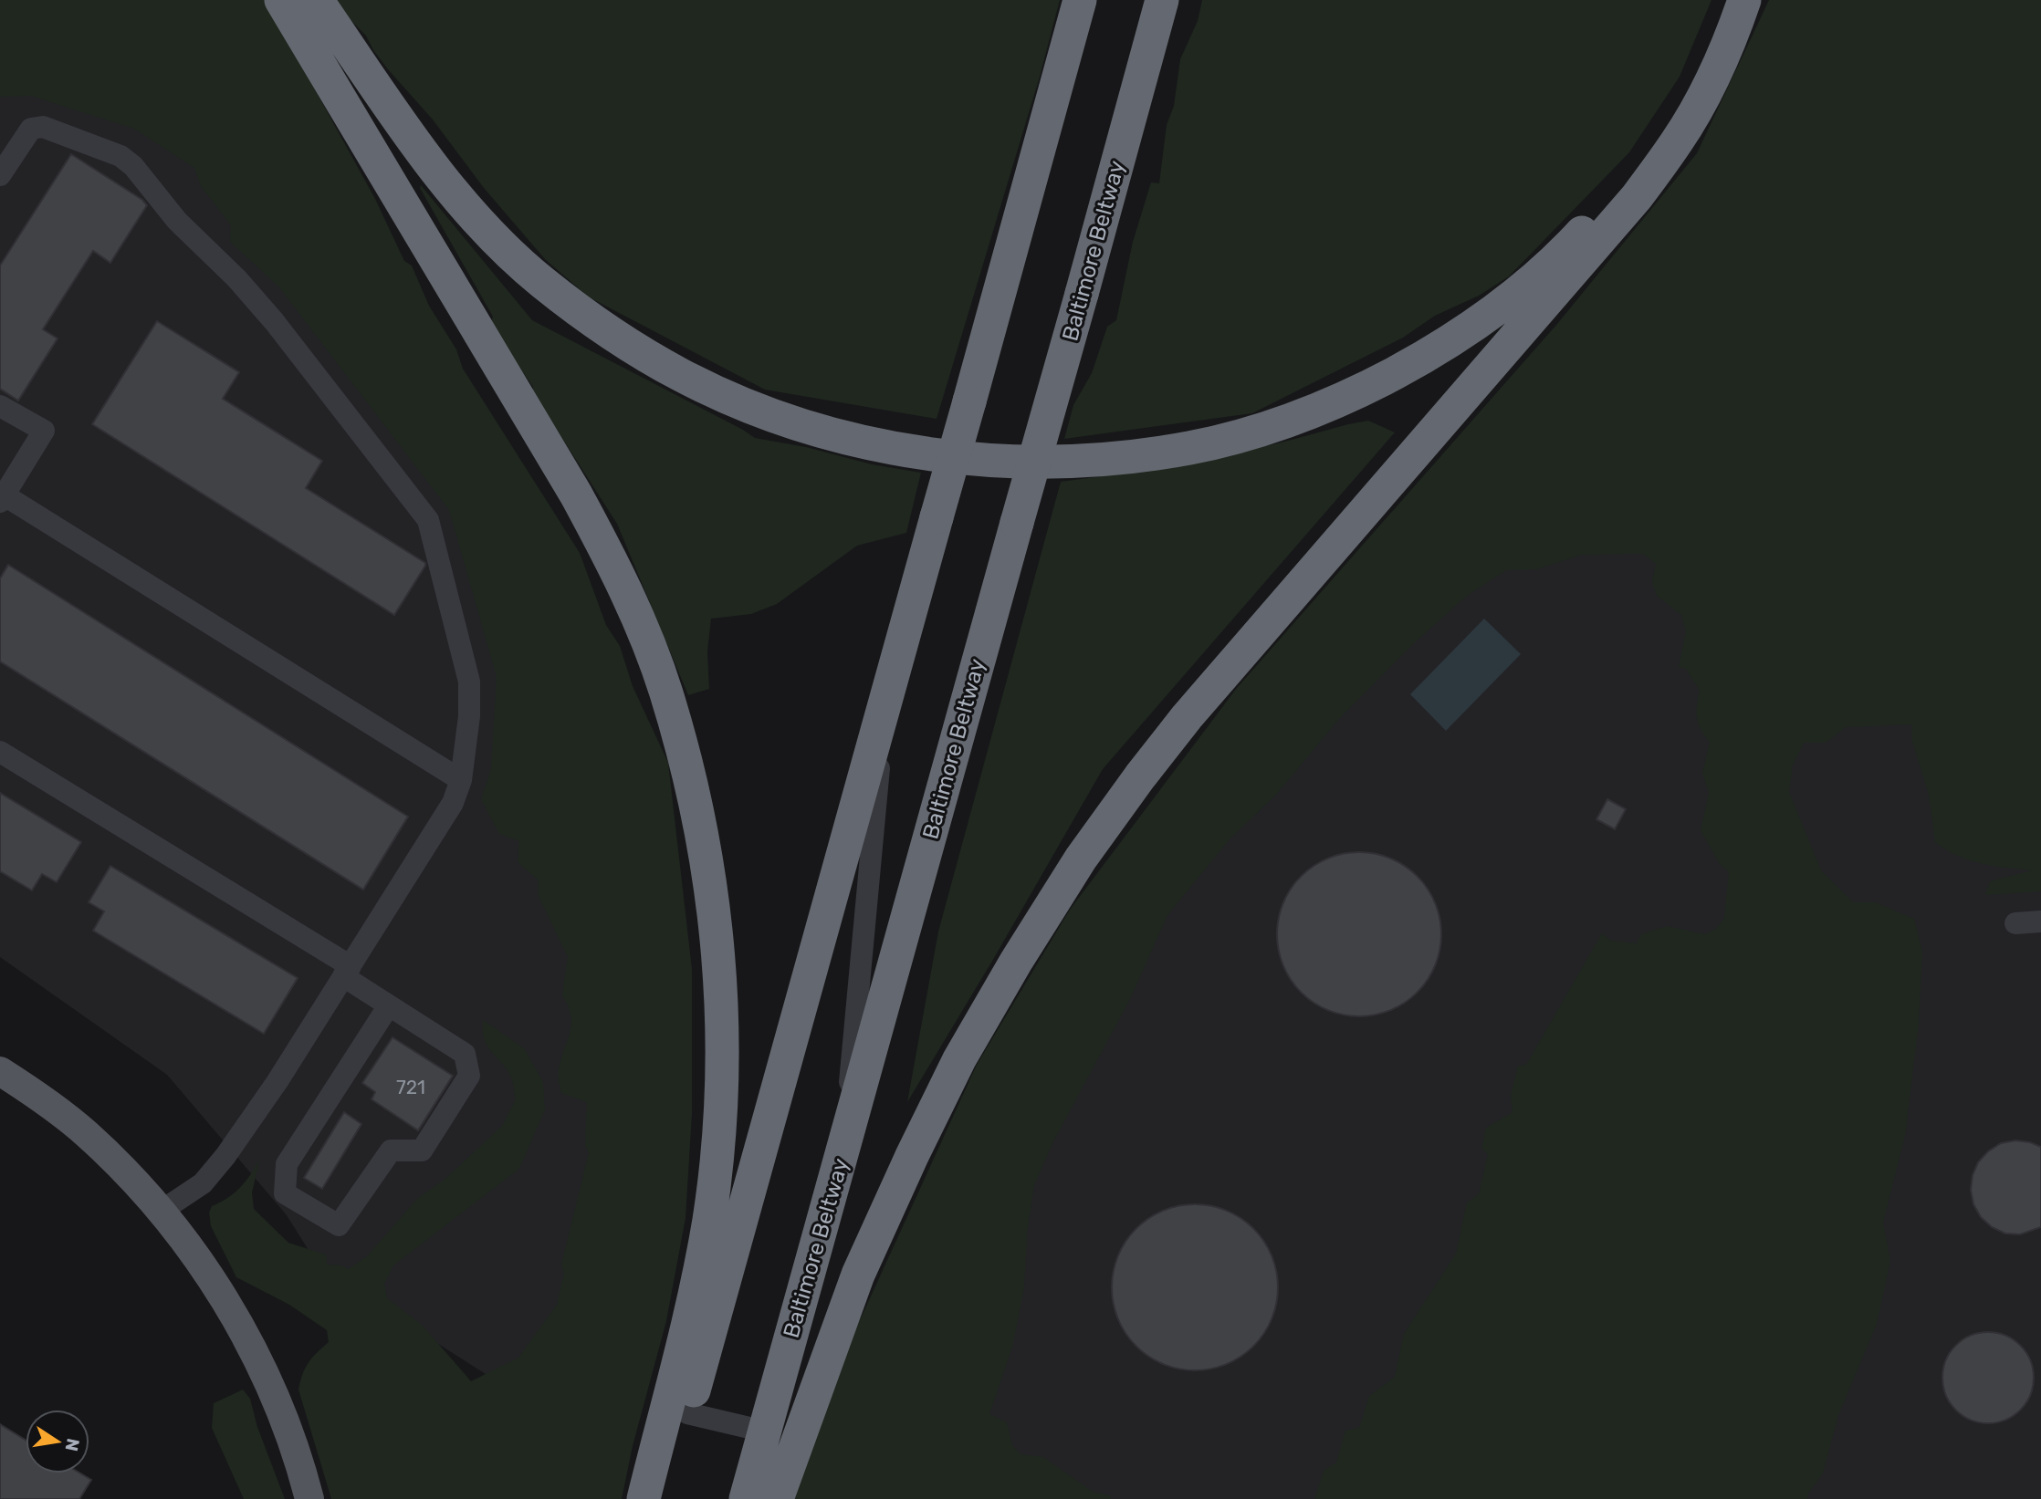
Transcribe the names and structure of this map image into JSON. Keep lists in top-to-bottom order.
{
  "streets": {
    "highway": ["Baltimore Beltway"]
  },
  "house_numbers": ["721"],
  "north": "right"
}
